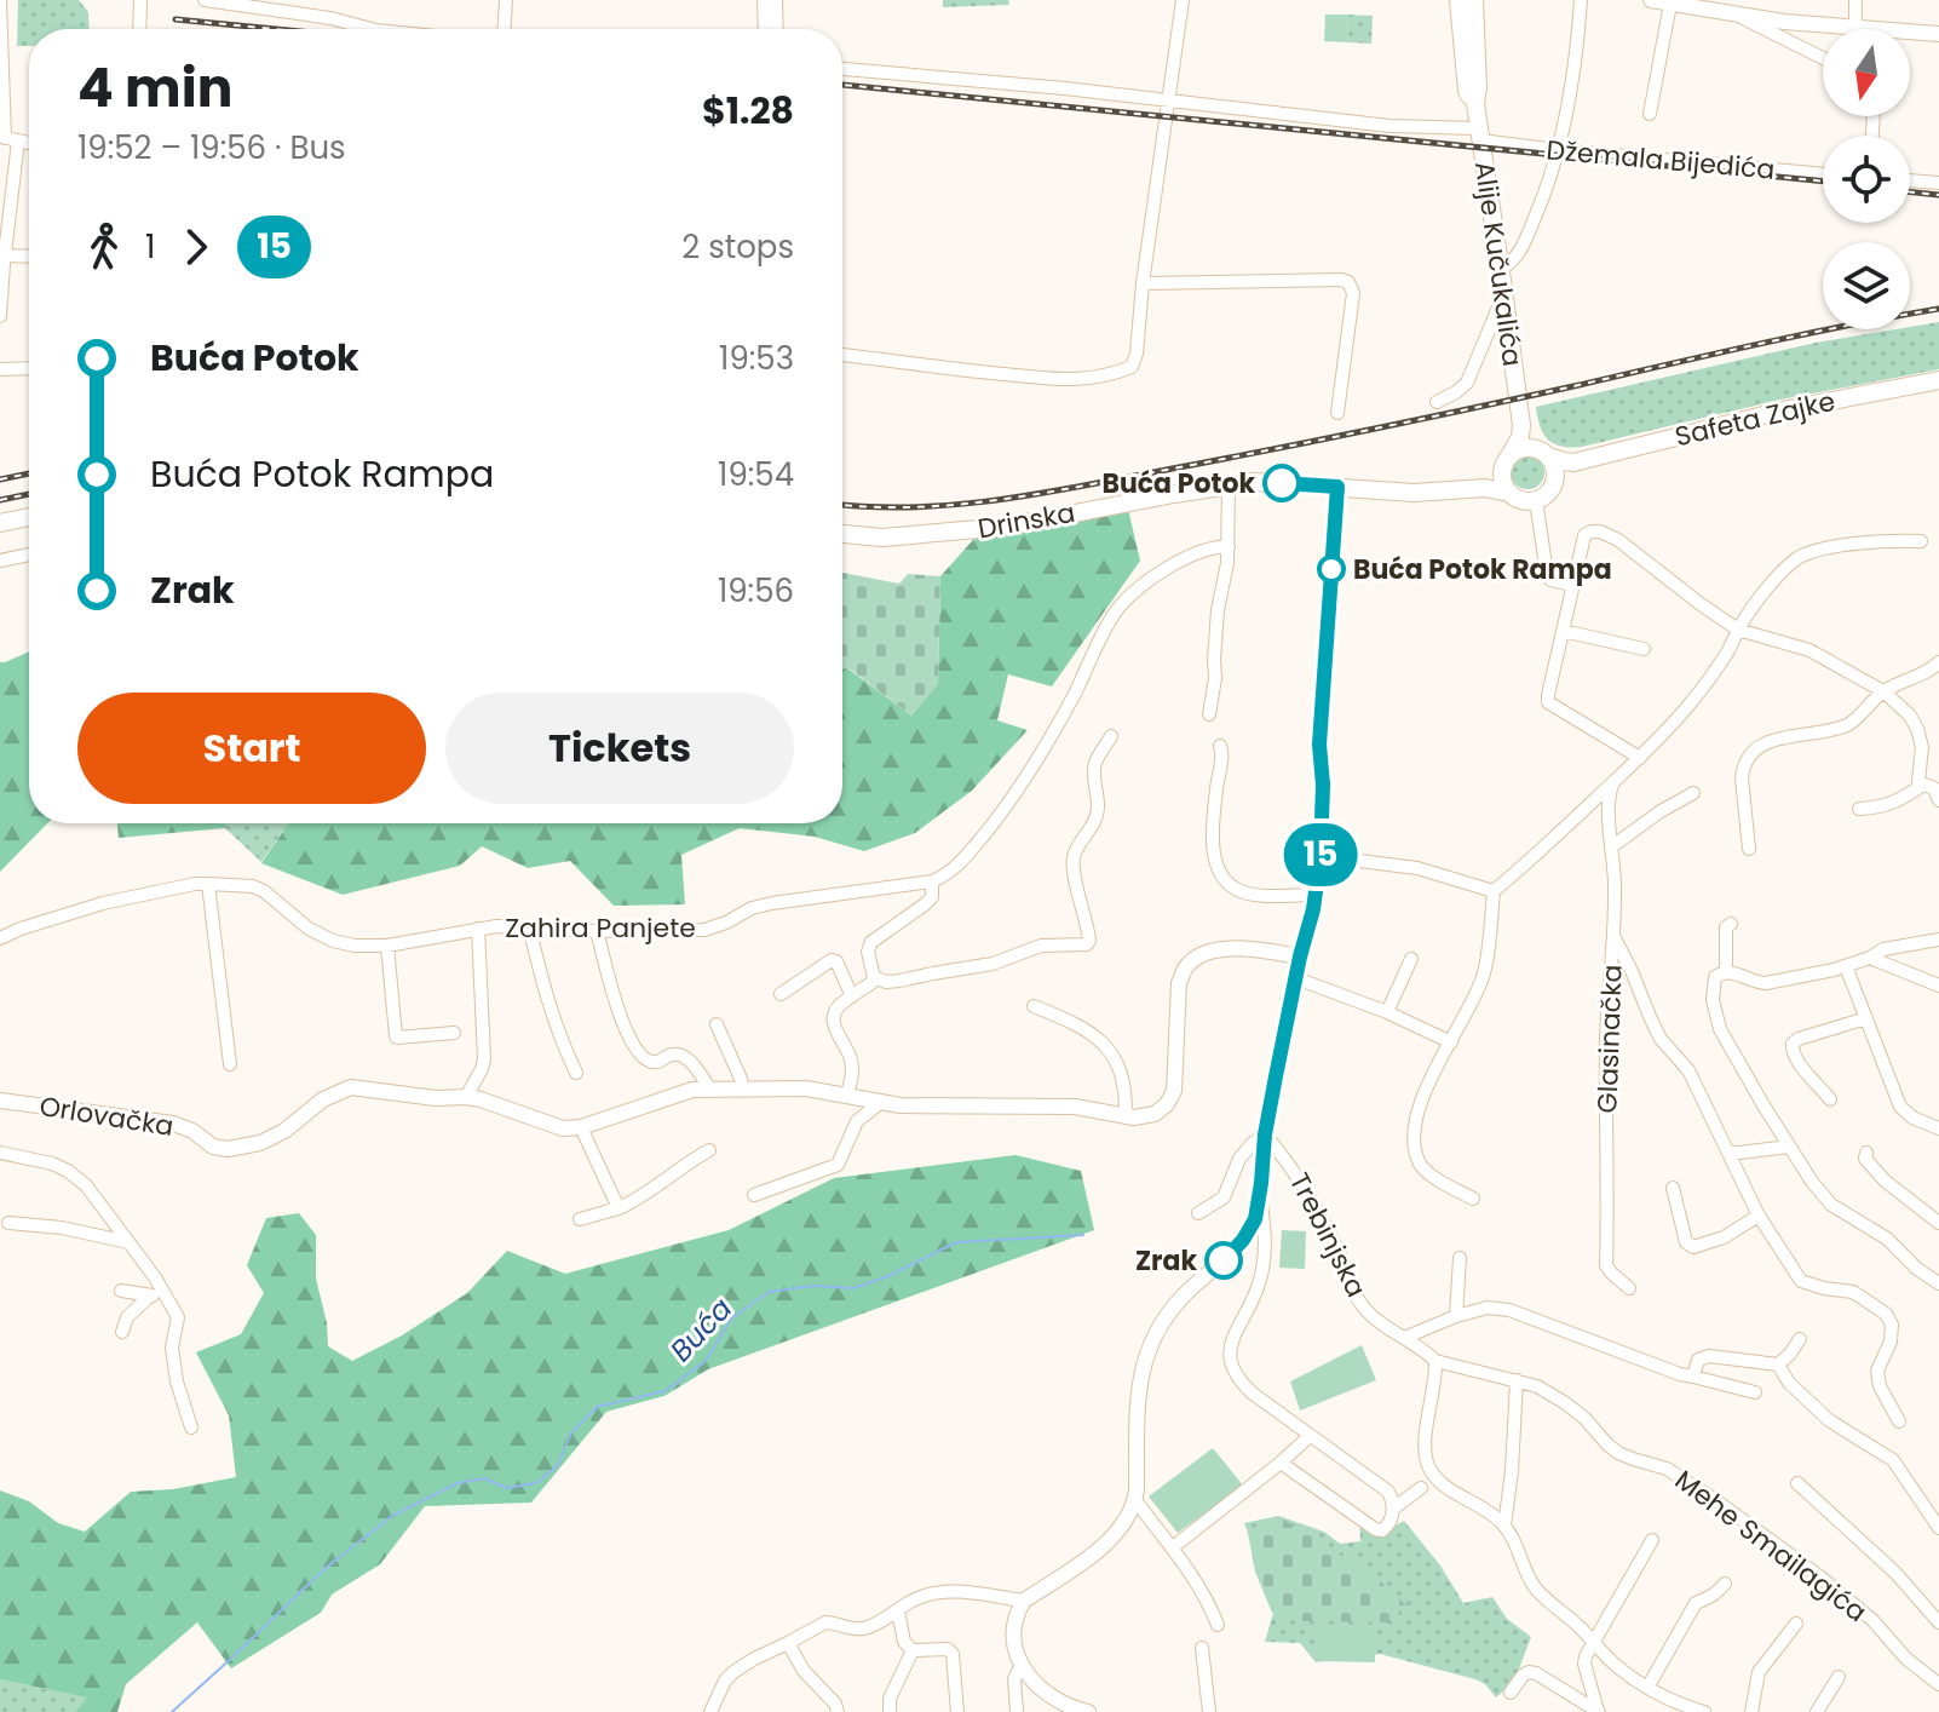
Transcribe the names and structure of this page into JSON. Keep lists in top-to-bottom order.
{
  "streets": {
    "main road": ["Alije Kučukalića", "Safeta Zajke", "Drinska"],
    "street": [
      "Džemala Bijedića",
      "Zahira Panjete",
      "Glasinačka",
      "Orlovačka",
      "Trebinjska",
      "Mehe Smailagića"
    ]
  },
  "crossings": [
    ["Džemala Bijedića", "Alije Kučukalića"],
    ["Alije Kučukalića", "Safeta Zajke"],
    ["Trebinjska", "Mehe Smailagića"]
  ],
  "water": ["Buća"],
  "places": ["Buća Potok", "Buća Potok Rampa", "Zrak"],
  "lines": ["bus line 15"],
  "north": "bottom",
  "page": {
    "on_map": "15",
    "heading": ["4 min", "19:52 – 19:56 · Bus", "$1.28"],
    "legs": ["1", "15", "2 stops"],
    "list": [
      {
        "name": "Buća Potok",
        "value": "19:53"
      },
      {
        "name": "Buća Potok Rampa",
        "value": "19:54"
      },
      {
        "name": "Zrak",
        "value": "19:56"
      }
    ],
    "buttons": ["Start", "Tickets"]
  }
}
